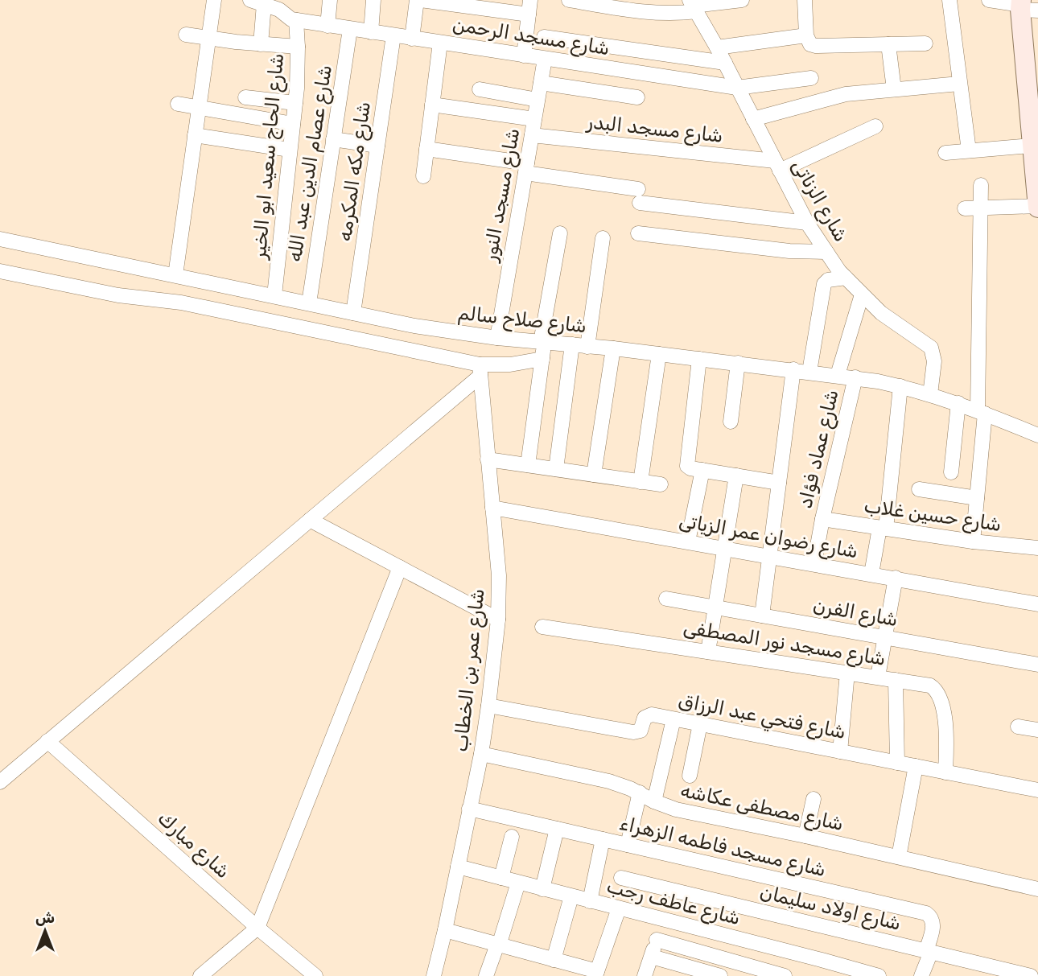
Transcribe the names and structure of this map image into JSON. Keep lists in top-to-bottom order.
{
  "streets": {
    "street": [
      "شارع مسجد الرحمن",
      "شارع مسجد البدر",
      "شارع الحاج سعيد ابو الخير",
      "شارع عصام الدين عبد الله",
      "شارع مكه المكرمه",
      "شارع مسجد النور",
      "شارع الزناتى",
      "شارع صلاح سالم",
      "شارع عماد فؤاد",
      "شارع حسين غلاب",
      "شارع رضوان عمر الزياتى",
      "شارع الفرن",
      "شارع مسجد نور المصطفى",
      "شارع عمر بن الخطاب",
      "شارع فتحي عبد الرزاق",
      "شارع مصطفى عكاشه",
      "شارع مبارك",
      "شارع مسجد فاطمه الزهراء",
      "شارع عاطف رجب",
      "شارع اولاد سليمان"
    ]
  },
  "crossings": [
    ["شارع مسجد الرحمن", "شارع الحاج سعيد ابو الخير"],
    ["شارع مسجد الرحمن", "شارع عصام الدين عبد الله"],
    ["شارع مسجد الرحمن", "شارع مكه المكرمه"],
    ["شارع مسجد الرحمن", "شارع مسجد النور"],
    ["شارع مسجد الرحمن", "شارع الزناتى"],
    ["شارع مسجد البدر", "شارع مسجد النور"],
    ["شارع مسجد البدر", "شارع الزناتى"],
    ["شارع الحاج سعيد ابو الخير", "شارع صلاح سالم"],
    ["شارع عصام الدين عبد الله", "شارع صلاح سالم"],
    ["شارع مكه المكرمه", "شارع صلاح سالم"],
    ["شارع مسجد النور", "شارع صلاح سالم"],
    ["شارع الزناتى", "شارع صلاح سالم"],
    ["شارع صلاح سالم", "شارع عماد فؤاد"],
    ["شارع عماد فؤاد", "شارع حسين غلاب"],
    ["شارع عماد فؤاد", "شارع رضوان عمر الزياتى"],
    ["شارع رضوان عمر الزياتى", "شارع عمر بن الخطاب"],
    ["شارع مسجد نور المصطفى", "شارع فتحي عبد الرزاق"],
    ["شارع عمر بن الخطاب", "شارع فتحي عبد الرزاق"],
    ["شارع عمر بن الخطاب", "شارع مصطفى عكاشه"],
    ["شارع عمر بن الخطاب", "شارع مسجد فاطمه الزهراء"],
    ["شارع عمر بن الخطاب", "شارع عاطف رجب"],
    ["شارع مسجد فاطمه الزهراء", "شارع اولاد سليمان"]
  ],
  "north": "top"
}
